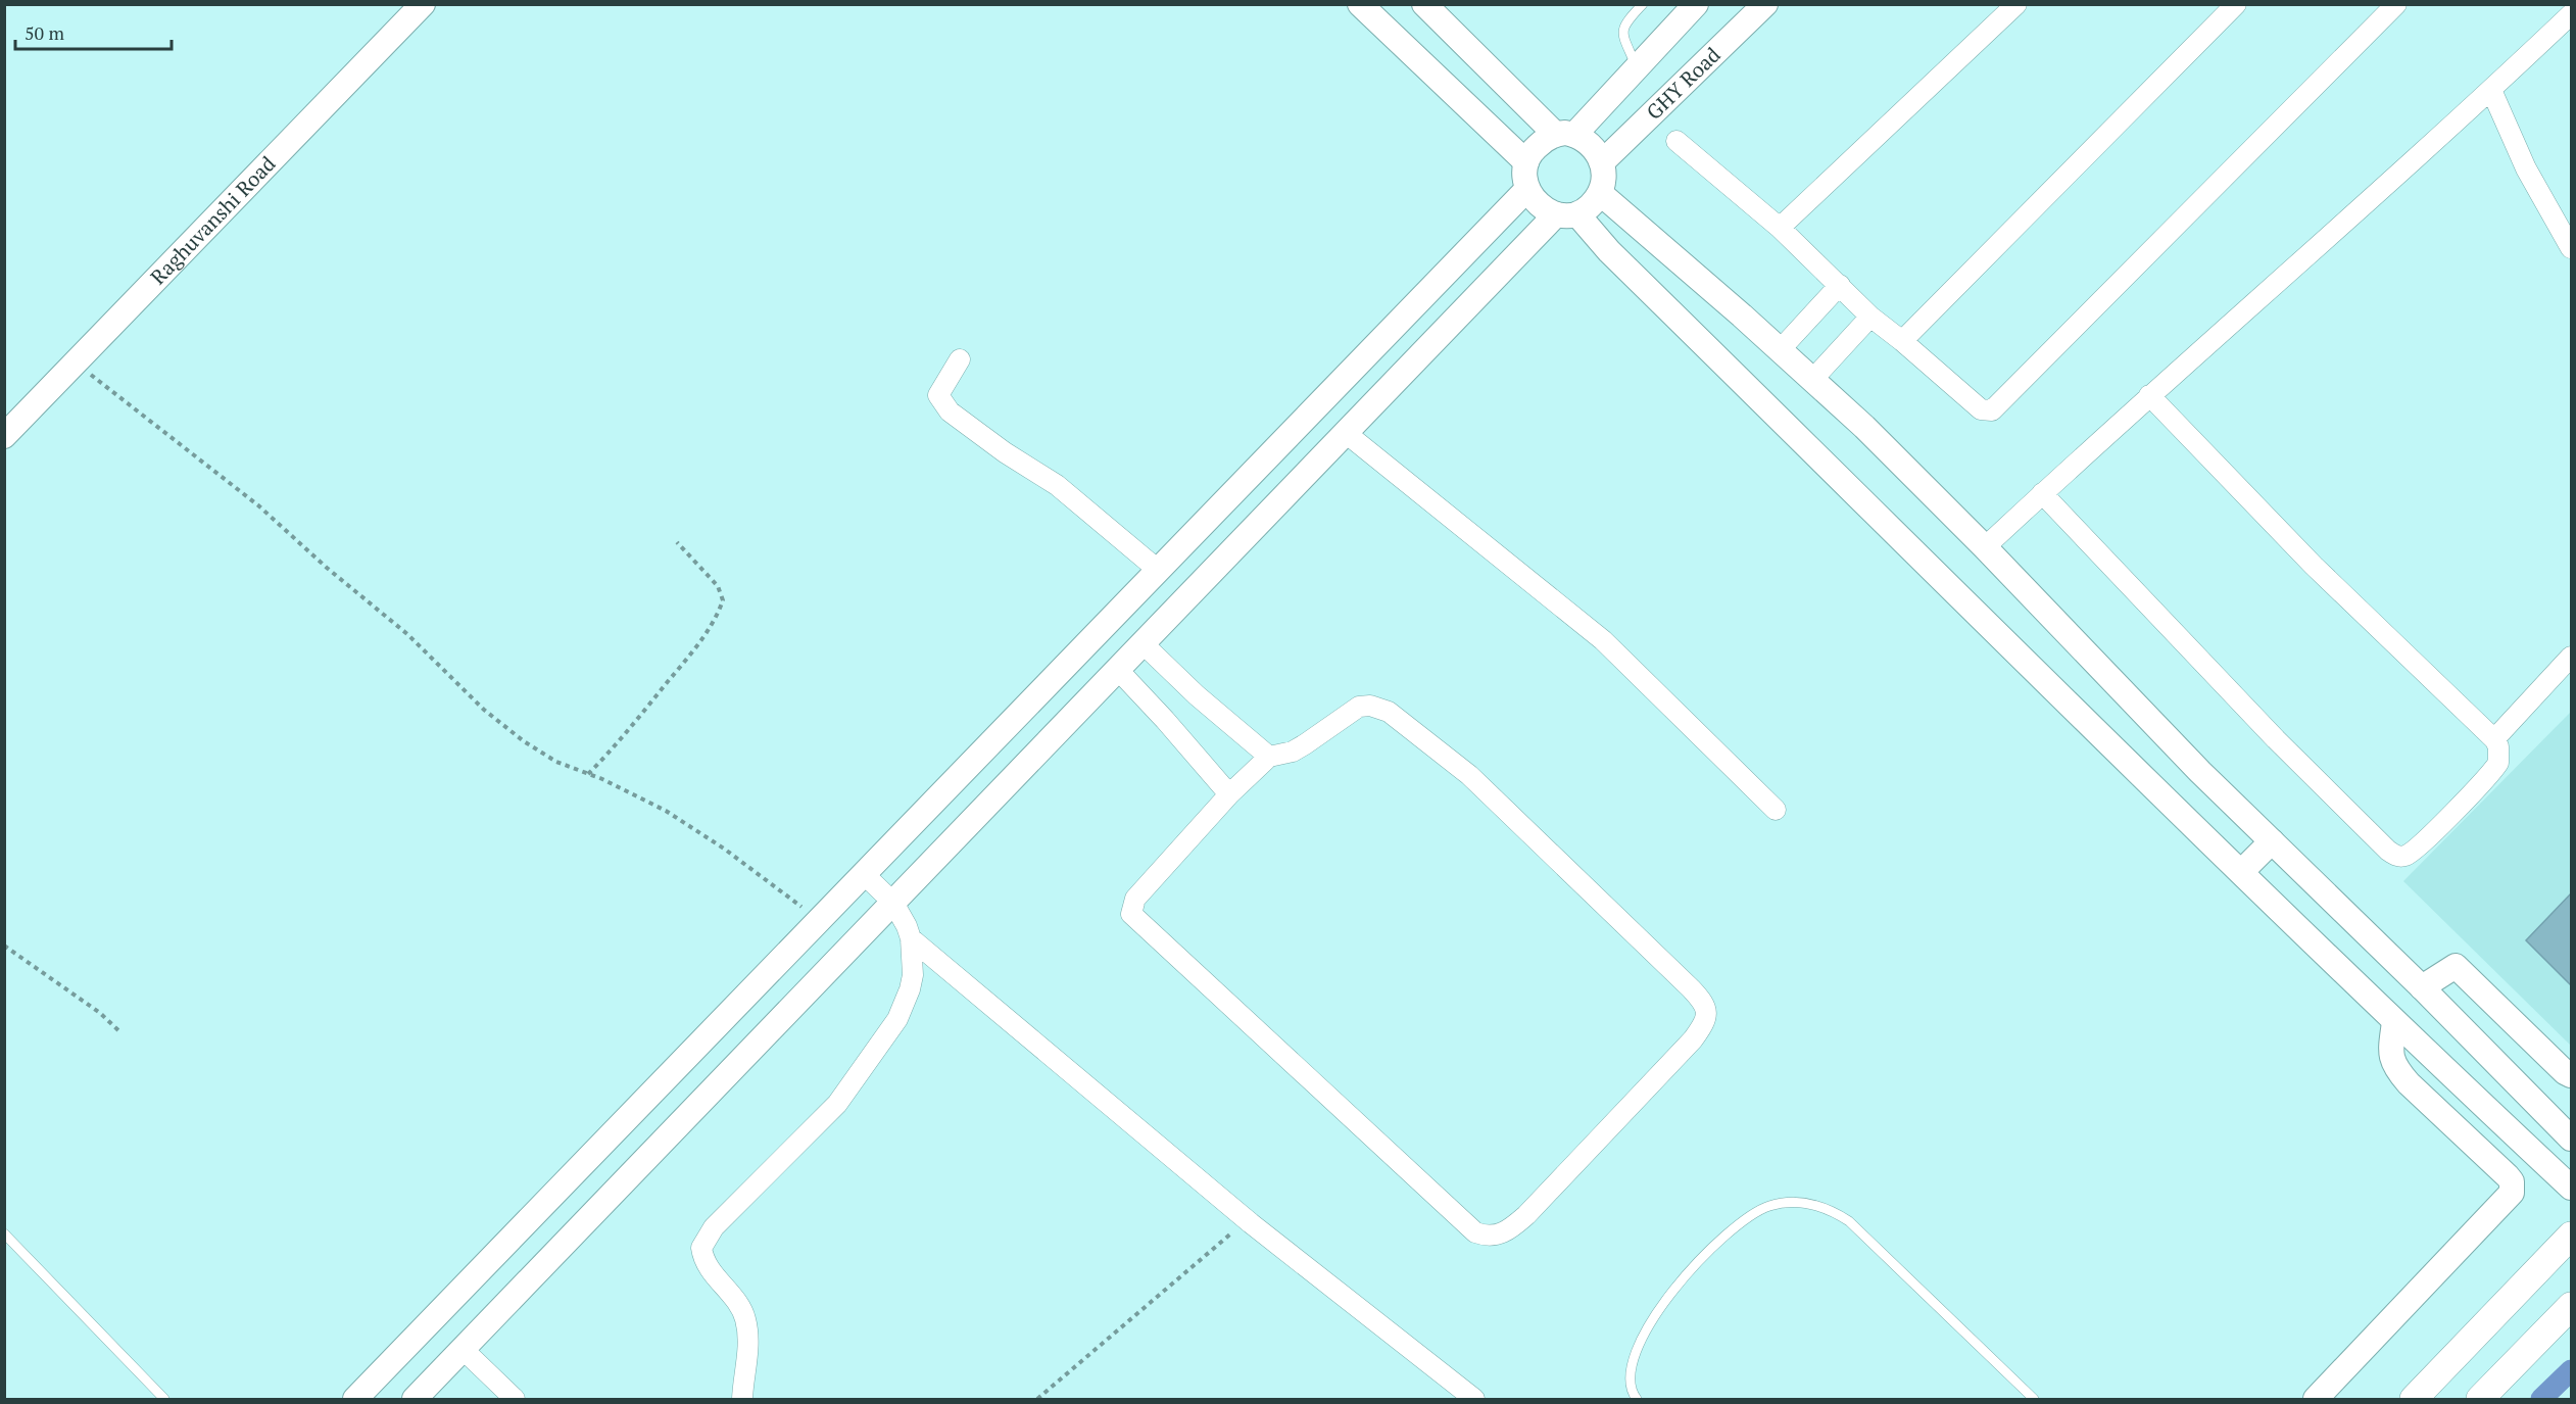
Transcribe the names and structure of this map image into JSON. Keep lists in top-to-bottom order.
{
  "streets": {
    "street": ["GHY Road", "Raghuvanshi Road"]
  },
  "scale_bar": "50 m"
}
